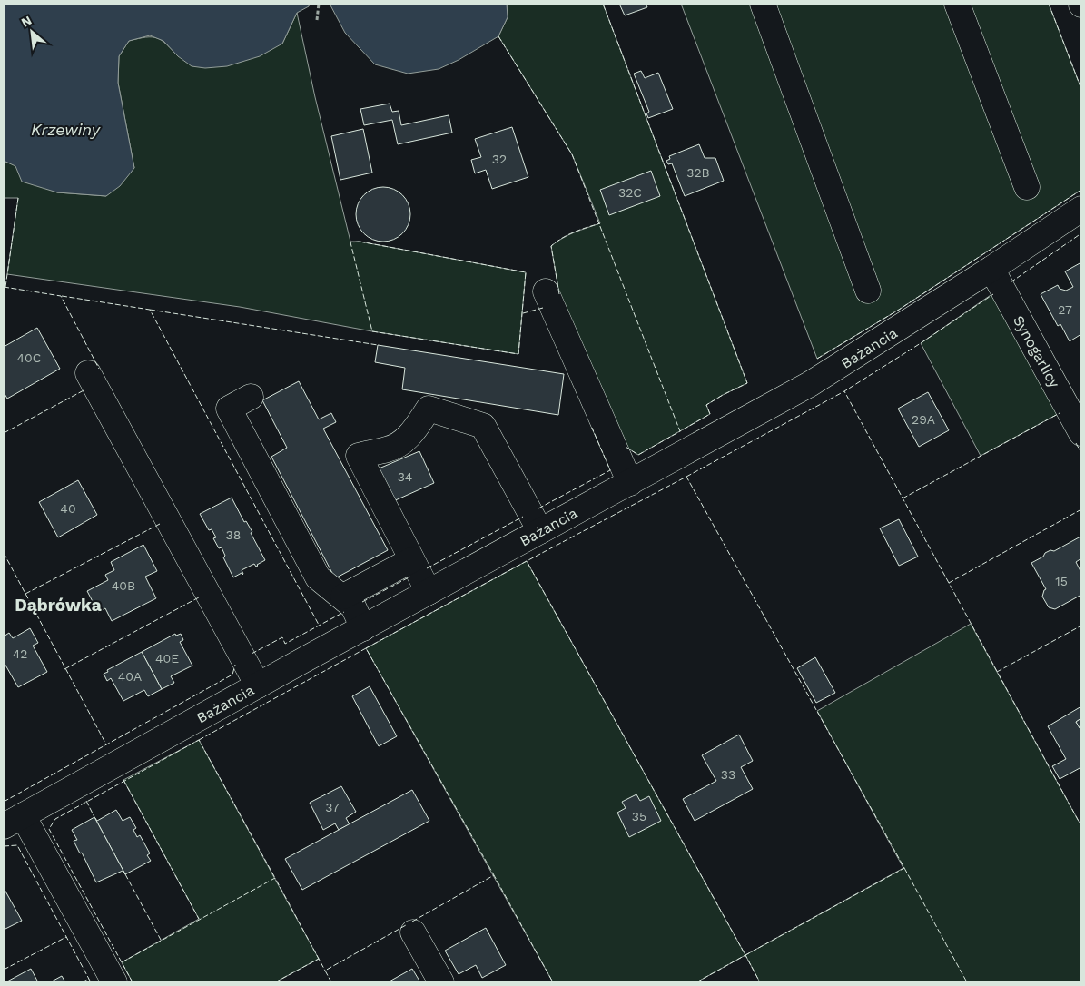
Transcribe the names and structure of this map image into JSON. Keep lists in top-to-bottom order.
{
  "streets": {
    "street": ["Bażancia", "Synogarlicy"]
  },
  "crossings": [
    ["Bażancia", "Synogarlicy"]
  ],
  "districts": ["Dąbrówka"],
  "water": ["Krzewiny"],
  "house_numbers": [
    "32",
    "32B",
    "32C",
    "27",
    "40C",
    "29A",
    "34",
    "40",
    "38",
    "15",
    "40B",
    "42",
    "40E",
    "40A",
    "33",
    "37",
    "35"
  ],
  "north": "top left"
}
